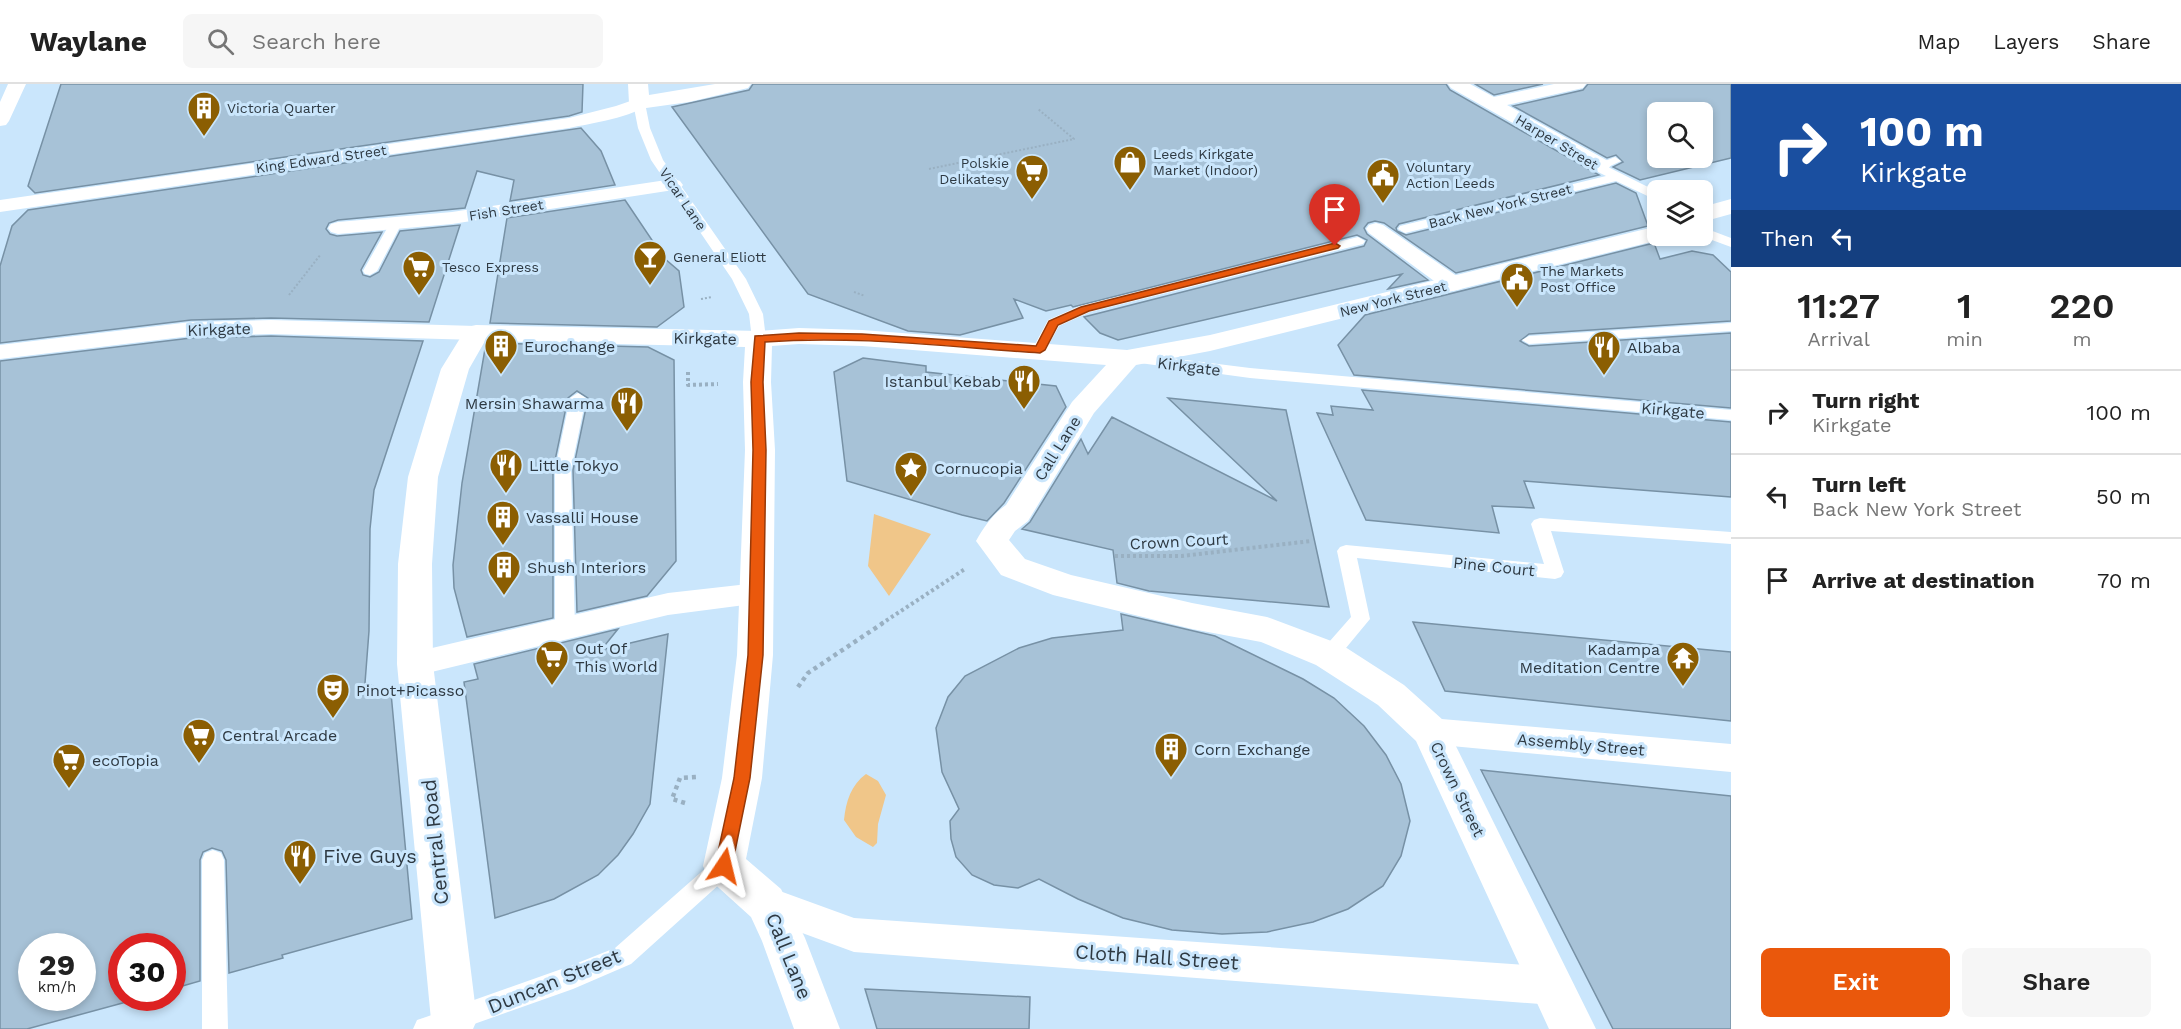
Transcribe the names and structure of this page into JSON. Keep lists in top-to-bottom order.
{
  "streets": {
    "street": [
      "Harper Street",
      "King Edward Street",
      "Back New York Street",
      "Fish Street",
      "New York Street",
      "Kirkgate",
      "Call Lane",
      "Assembly Street",
      "Crown Street",
      "Central Road",
      "Cloth Hall Street"
    ],
    "lane": ["Vicar Lane", "Pine Court", "Duncan Street"],
    "path": ["Crown Court"]
  },
  "crossings": [
    ["Harper Street", "Back New York Street"],
    ["King Edward Street", "Vicar Lane"],
    ["Vicar Lane", "Fish Street"],
    ["Vicar Lane", "Kirkgate"],
    ["Back New York Street", "Kirkgate"],
    ["New York Street", "Kirkgate"],
    ["New York Street", "Call Lane"],
    ["Kirkgate", "Call Lane"],
    ["Kirkgate", "Central Road"],
    ["Call Lane", "Crown Street"],
    ["Call Lane", "Cloth Hall Street"],
    ["Call Lane", "Duncan Street"],
    ["Crown Court", "Crown Street"],
    ["Pine Court", "Crown Street"],
    ["Assembly Street", "Crown Street"],
    ["Crown Street", "Cloth Hall Street"],
    ["Central Road", "Duncan Street"]
  ],
  "places": {
    "building": [
      "Victoria Quarter",
      "Eurochange",
      "Vassalli House",
      "Shush Interiors",
      "Corn Exchange"
    ],
    "shop": ["Leeds Kirkgate Market (Indoor)"],
    "supermarket": [
      "Polskie Delikatesy",
      "Tesco Express",
      "Out Of This World",
      "Central Arcade",
      "ecoTopia"
    ],
    "public building": ["Voluntary Action Leeds", "The Markets Post Office"],
    "bar": ["General Eliott"],
    "restaurant": [
      "Albaba",
      "Istanbul Kebab",
      "Mersin Shawarma",
      "Little Tokyo",
      "Five Guys"
    ],
    "place": ["Cornucopia"],
    "temple": ["Kadampa Meditation Centre"],
    "theatre": ["Pinot+Picasso"]
  },
  "page": {
    "header": "Waylane",
    "search": "Search here",
    "nav": ["Map", "Layers", "Share"],
    "turn": ["100 m", "Kirkgate"],
    "then": "Then",
    "eta": [
      "11:27",
      "Arrival",
      "1",
      "min",
      "220",
      "m"
    ],
    "list": [
      {
        "name": "Turn right",
        "note": "Kirkgate",
        "value": "100 m"
      },
      {
        "name": "Turn left",
        "note": "Back New York Street",
        "value": "50 m"
      },
      {
        "name": "Arrive at destination",
        "value": "70 m"
      }
    ],
    "speed": "29 km/h",
    "limit": "30",
    "buttons": ["Exit", "Share"]
  }
}
